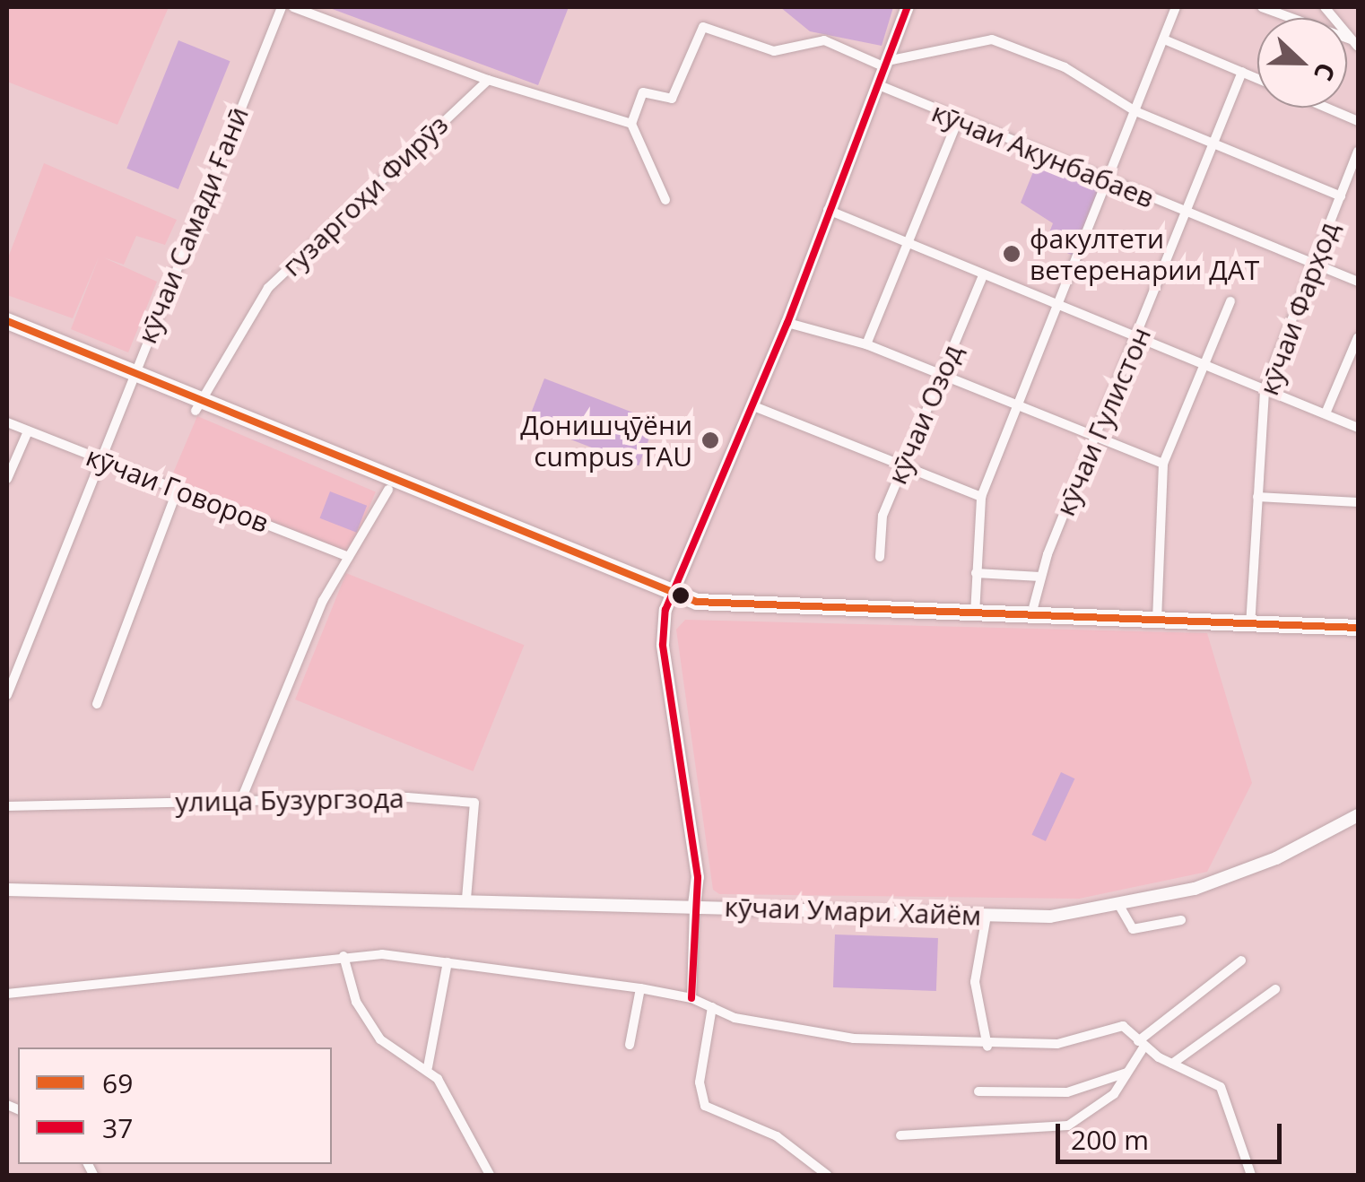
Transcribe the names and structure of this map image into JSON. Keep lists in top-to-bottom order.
{
  "streets": {
    "main road": ["кӯчаи Умари Хайём"],
    "street": [
      "кӯчаи Акунбабаев",
      "гузаргоҳи Фирӯз",
      "кӯчаи Самади Ғанӣ",
      "кӯчаи Фарҳод",
      "кӯчаи Озод",
      "кӯчаи Гулистон",
      "кӯчаи Говоров",
      "улица Бузургзода"
    ]
  },
  "crossings": [
    ["кӯчаи Акунбабаев", "кӯчаи Фарҳод"],
    ["кӯчаи Акунбабаев", "кӯчаи Гулистон"],
    ["кӯчаи Самади Ғанӣ", "кӯчаи Говоров"],
    ["улица Бузургзода", "кӯчаи Умари Хайём"]
  ],
  "places": ["факултети ветеренарии ДАТ", "Донишҷӯёни cumpus TAU"],
  "lines": ["transit line 37", "transit line 69"],
  "legend": ["69", "37"],
  "scale_bar": "200 m",
  "north": "right"
}
